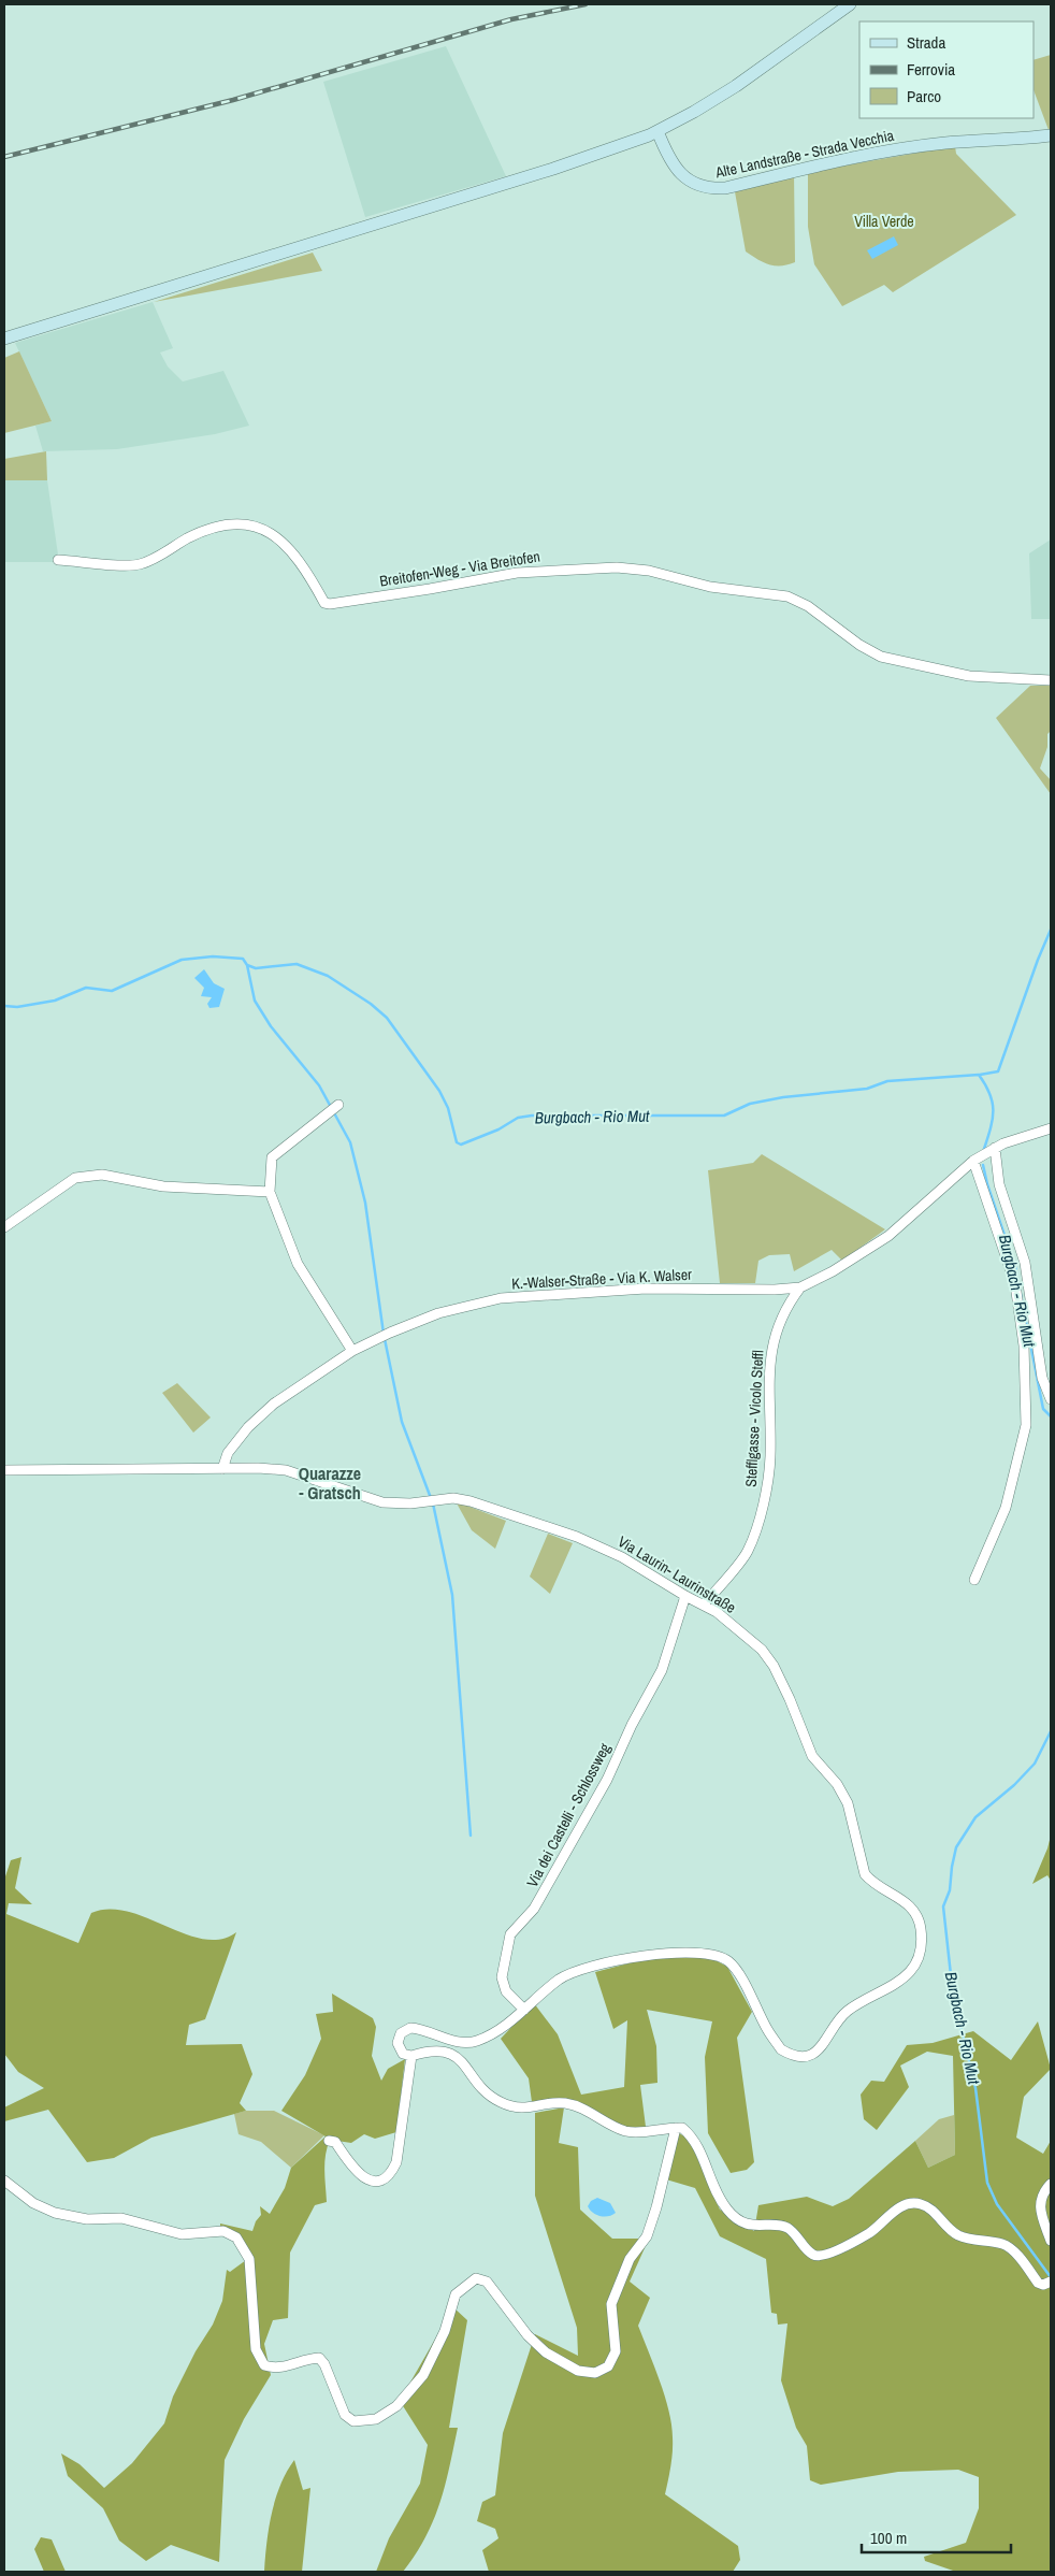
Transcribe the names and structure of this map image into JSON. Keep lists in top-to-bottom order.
{
  "streets": {
    "main road": ["Alte Landstraße - Strada Vecchia"],
    "street": [
      "Breitofen-Weg - Via Breitofen",
      "K.-Walser-Straße - Via K. Walser",
      "Stefflgasse - Vicolo Steffl",
      "Via Laurin- Laurinstraße",
      "Via dei Castelli - Schlossweg"
    ]
  },
  "crossings": [
    ["K.-Walser-Straße - Via K. Walser", "Stefflgasse - Vicolo Steffl"],
    ["K.-Walser-Straße - Via K. Walser", "Via Laurin- Laurinstraße"],
    ["Stefflgasse - Vicolo Steffl", "Via Laurin- Laurinstraße"],
    ["Via Laurin- Laurinstraße", "Via dei Castelli - Schlossweg"]
  ],
  "districts": ["Quarazze - Gratsch"],
  "water": ["Burgbach - Rio Mut"],
  "parks": ["Villa Verde"],
  "legend": ["Strada", "Ferrovia", "Parco"],
  "scale_bar": "100 m"
}
